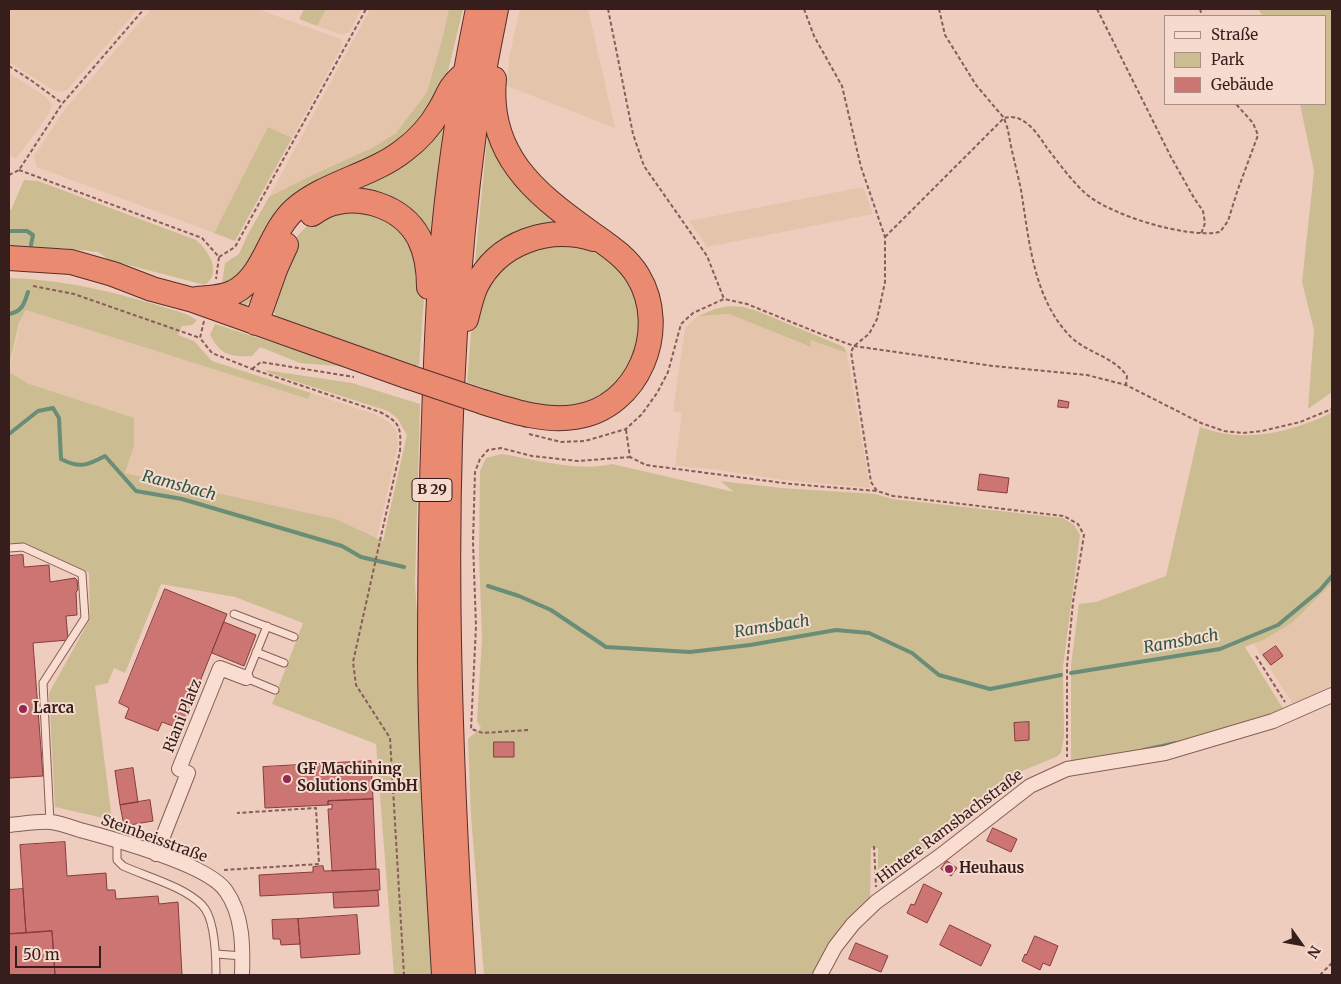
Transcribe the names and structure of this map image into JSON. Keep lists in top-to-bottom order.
{
  "streets": {
    "highway": ["B 29"],
    "street": ["Riani Platz", "Hintere Ramsbachstraße", "Steinbeisstraße"]
  },
  "crossings": [
    ["Riani Platz", "Steinbeisstraße"]
  ],
  "water": ["Ramsbach"],
  "places": ["Larca", "GF Machining Solutions GmbH", "Heuhaus"],
  "legend": ["Straße", "Park", "Gebäude"],
  "scale_bar": "50 m",
  "north": "bottom right"
}
